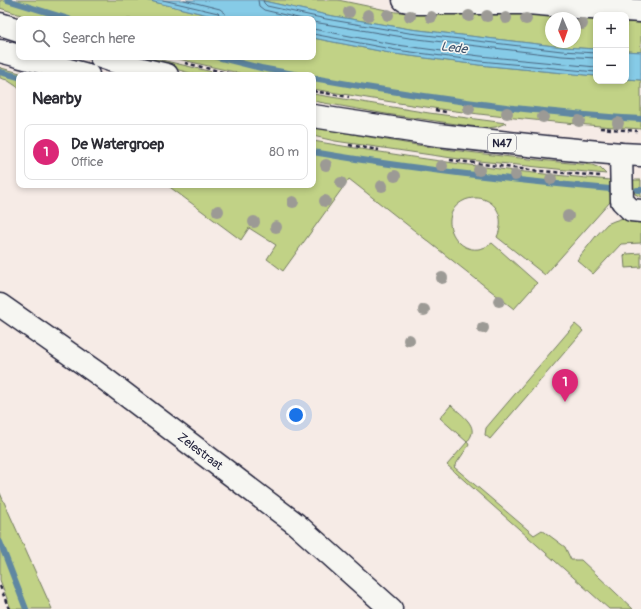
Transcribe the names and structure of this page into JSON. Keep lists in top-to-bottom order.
{
  "streets": {
    "street": ["N47", "Zelestraat"]
  },
  "water": ["Lede"],
  "north": "bottom",
  "page": {
    "map_buttons": ["+", "−"],
    "search": "Search here",
    "heading": "Nearby",
    "list": [
      {
        "mark": "1",
        "name": "De Watergroep",
        "note": "Office",
        "value": "80 m"
      }
    ],
    "pins": "1"
  }
}
